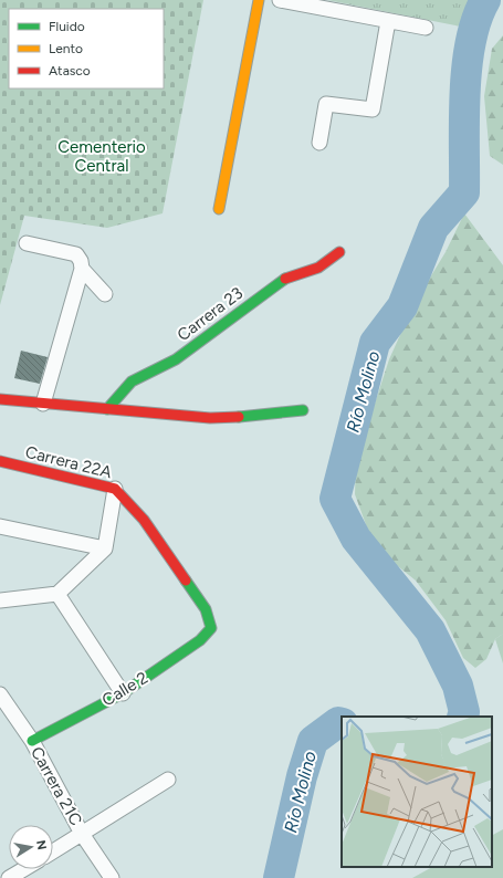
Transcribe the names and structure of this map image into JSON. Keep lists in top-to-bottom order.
{
  "streets": {
    "street": [
      "Carrera 23",
      "Carrera 22A",
      "Calle 2",
      "Carrera 21C"
    ]
  },
  "crossings": [
    ["Carrera 22A", "Calle 2"],
    ["Calle 2", "Carrera 21C"]
  ],
  "water": ["Río Molino"],
  "parks": ["Cementerio Central"],
  "legend": ["Fluido", "Lento", "Atasco"],
  "north": "right"
}
